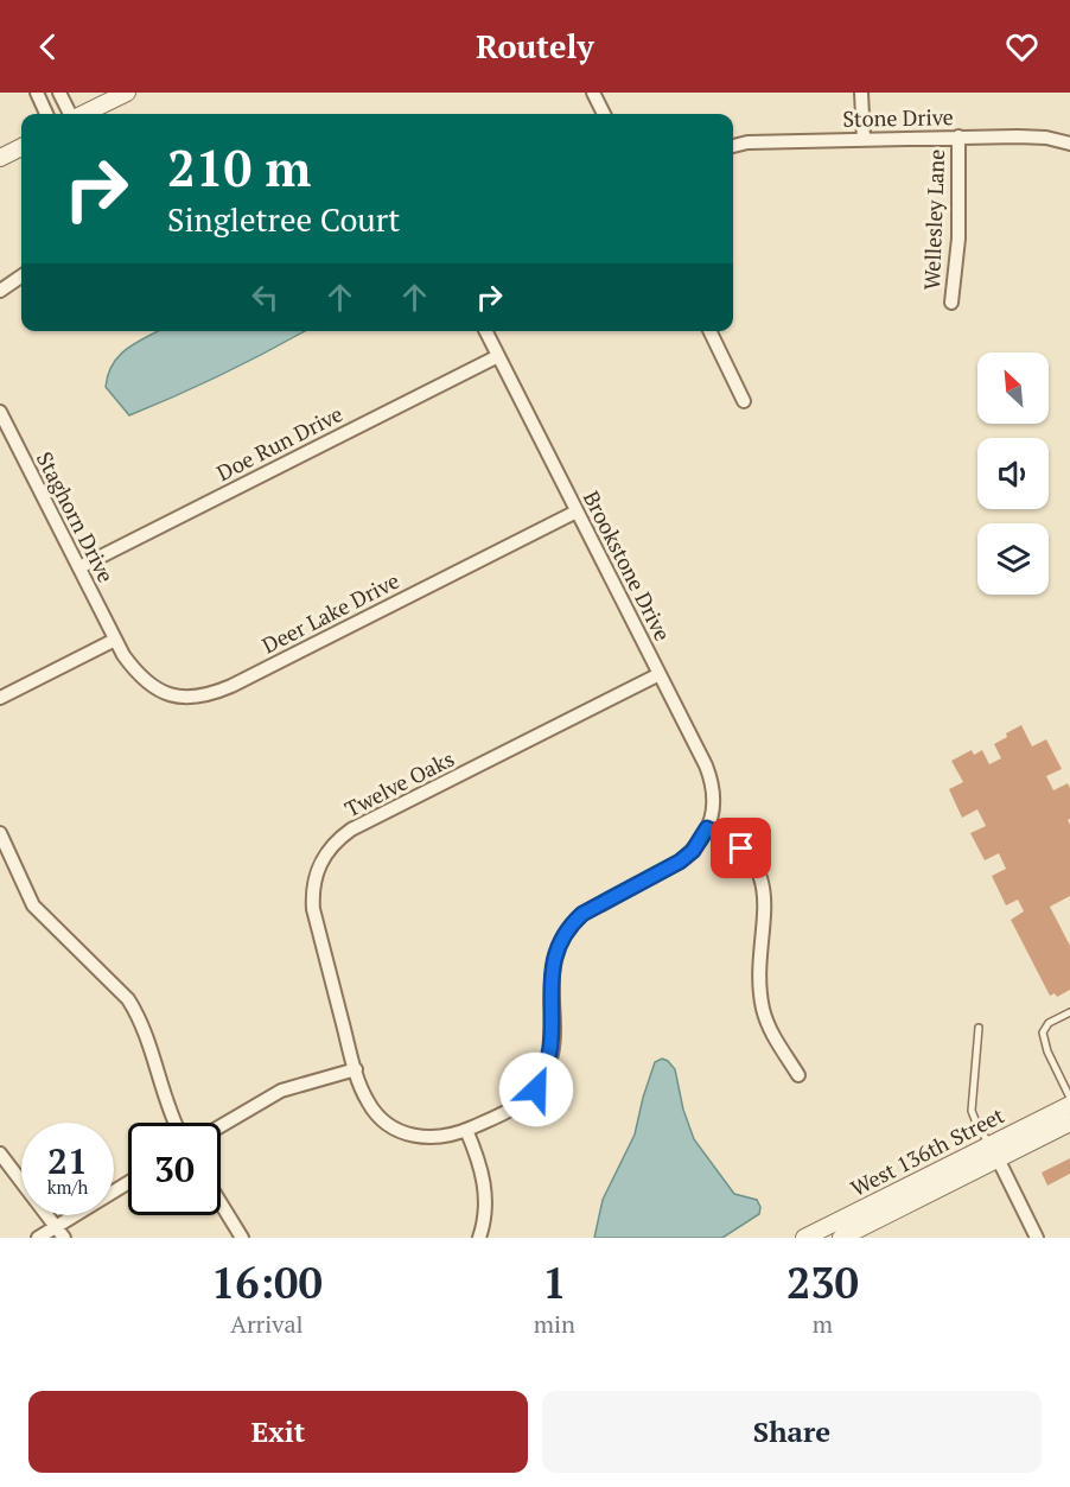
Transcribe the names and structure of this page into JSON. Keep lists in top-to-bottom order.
{
  "streets": {
    "street": [
      "Stone Drive",
      "Wellesley Lane",
      "Doe Run Drive",
      "Staghorn Drive",
      "Brookstone Drive",
      "Deer Lake Drive",
      "Twelve Oaks",
      "West 136th Street"
    ]
  },
  "crossings": [
    ["Stone Drive", "Wellesley Lane"],
    ["Doe Run Drive", "Staghorn Drive"],
    ["Doe Run Drive", "Brookstone Drive"],
    ["Staghorn Drive", "Deer Lake Drive"],
    ["Brookstone Drive", "Deer Lake Drive"],
    ["Brookstone Drive", "Twelve Oaks"]
  ],
  "north": "top left",
  "page": {
    "header": "Routely",
    "turn": ["210 m", "Singletree Court"],
    "speed": "21 km/h",
    "limit": "30",
    "eta": [
      "16:00",
      "Arrival",
      "1",
      "min",
      "230",
      "m"
    ],
    "buttons": ["Exit", "Share"]
  }
}
